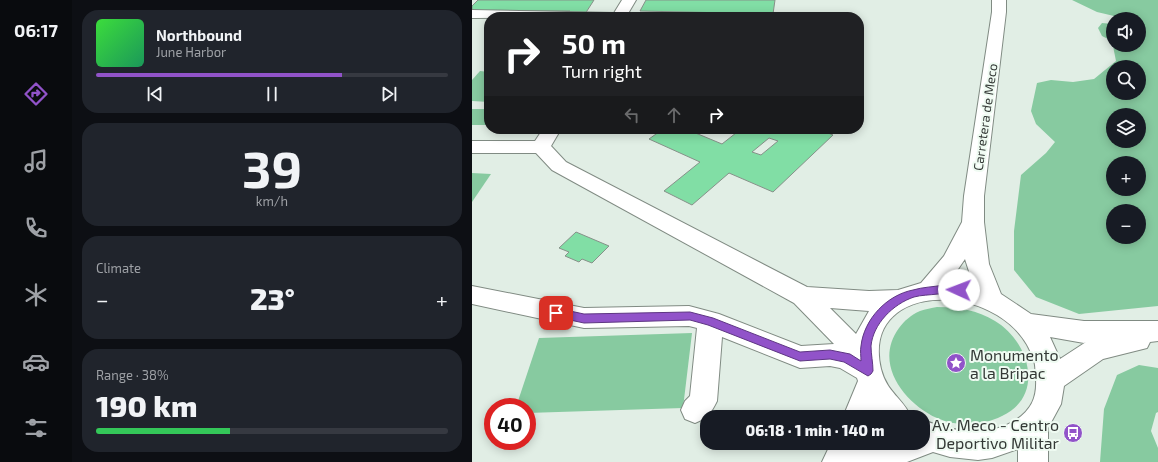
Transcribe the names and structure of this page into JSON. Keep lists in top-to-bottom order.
{
  "streets": {
    "street": ["Carretera de Meco"]
  },
  "places": {
    "place": ["Monumento a la Bripac"],
    "bus stop": ["Av. Meco - Centro Deportivo Militar"]
  },
  "page": {
    "tabs": "06:17",
    "map_buttons": ["+", "−"],
    "turn": ["50 m", "Turn right"],
    "song": ["Northbound", "June Harbor"],
    "tile": [
      ["39", "km/h"],
      "Climate",
      ["Range · 38%", "190 km"]
    ],
    "heat": ["−", "23°", "+"],
    "limit": "40",
    "trip": "06:18 · 1 min · 140 m"
  }
}
